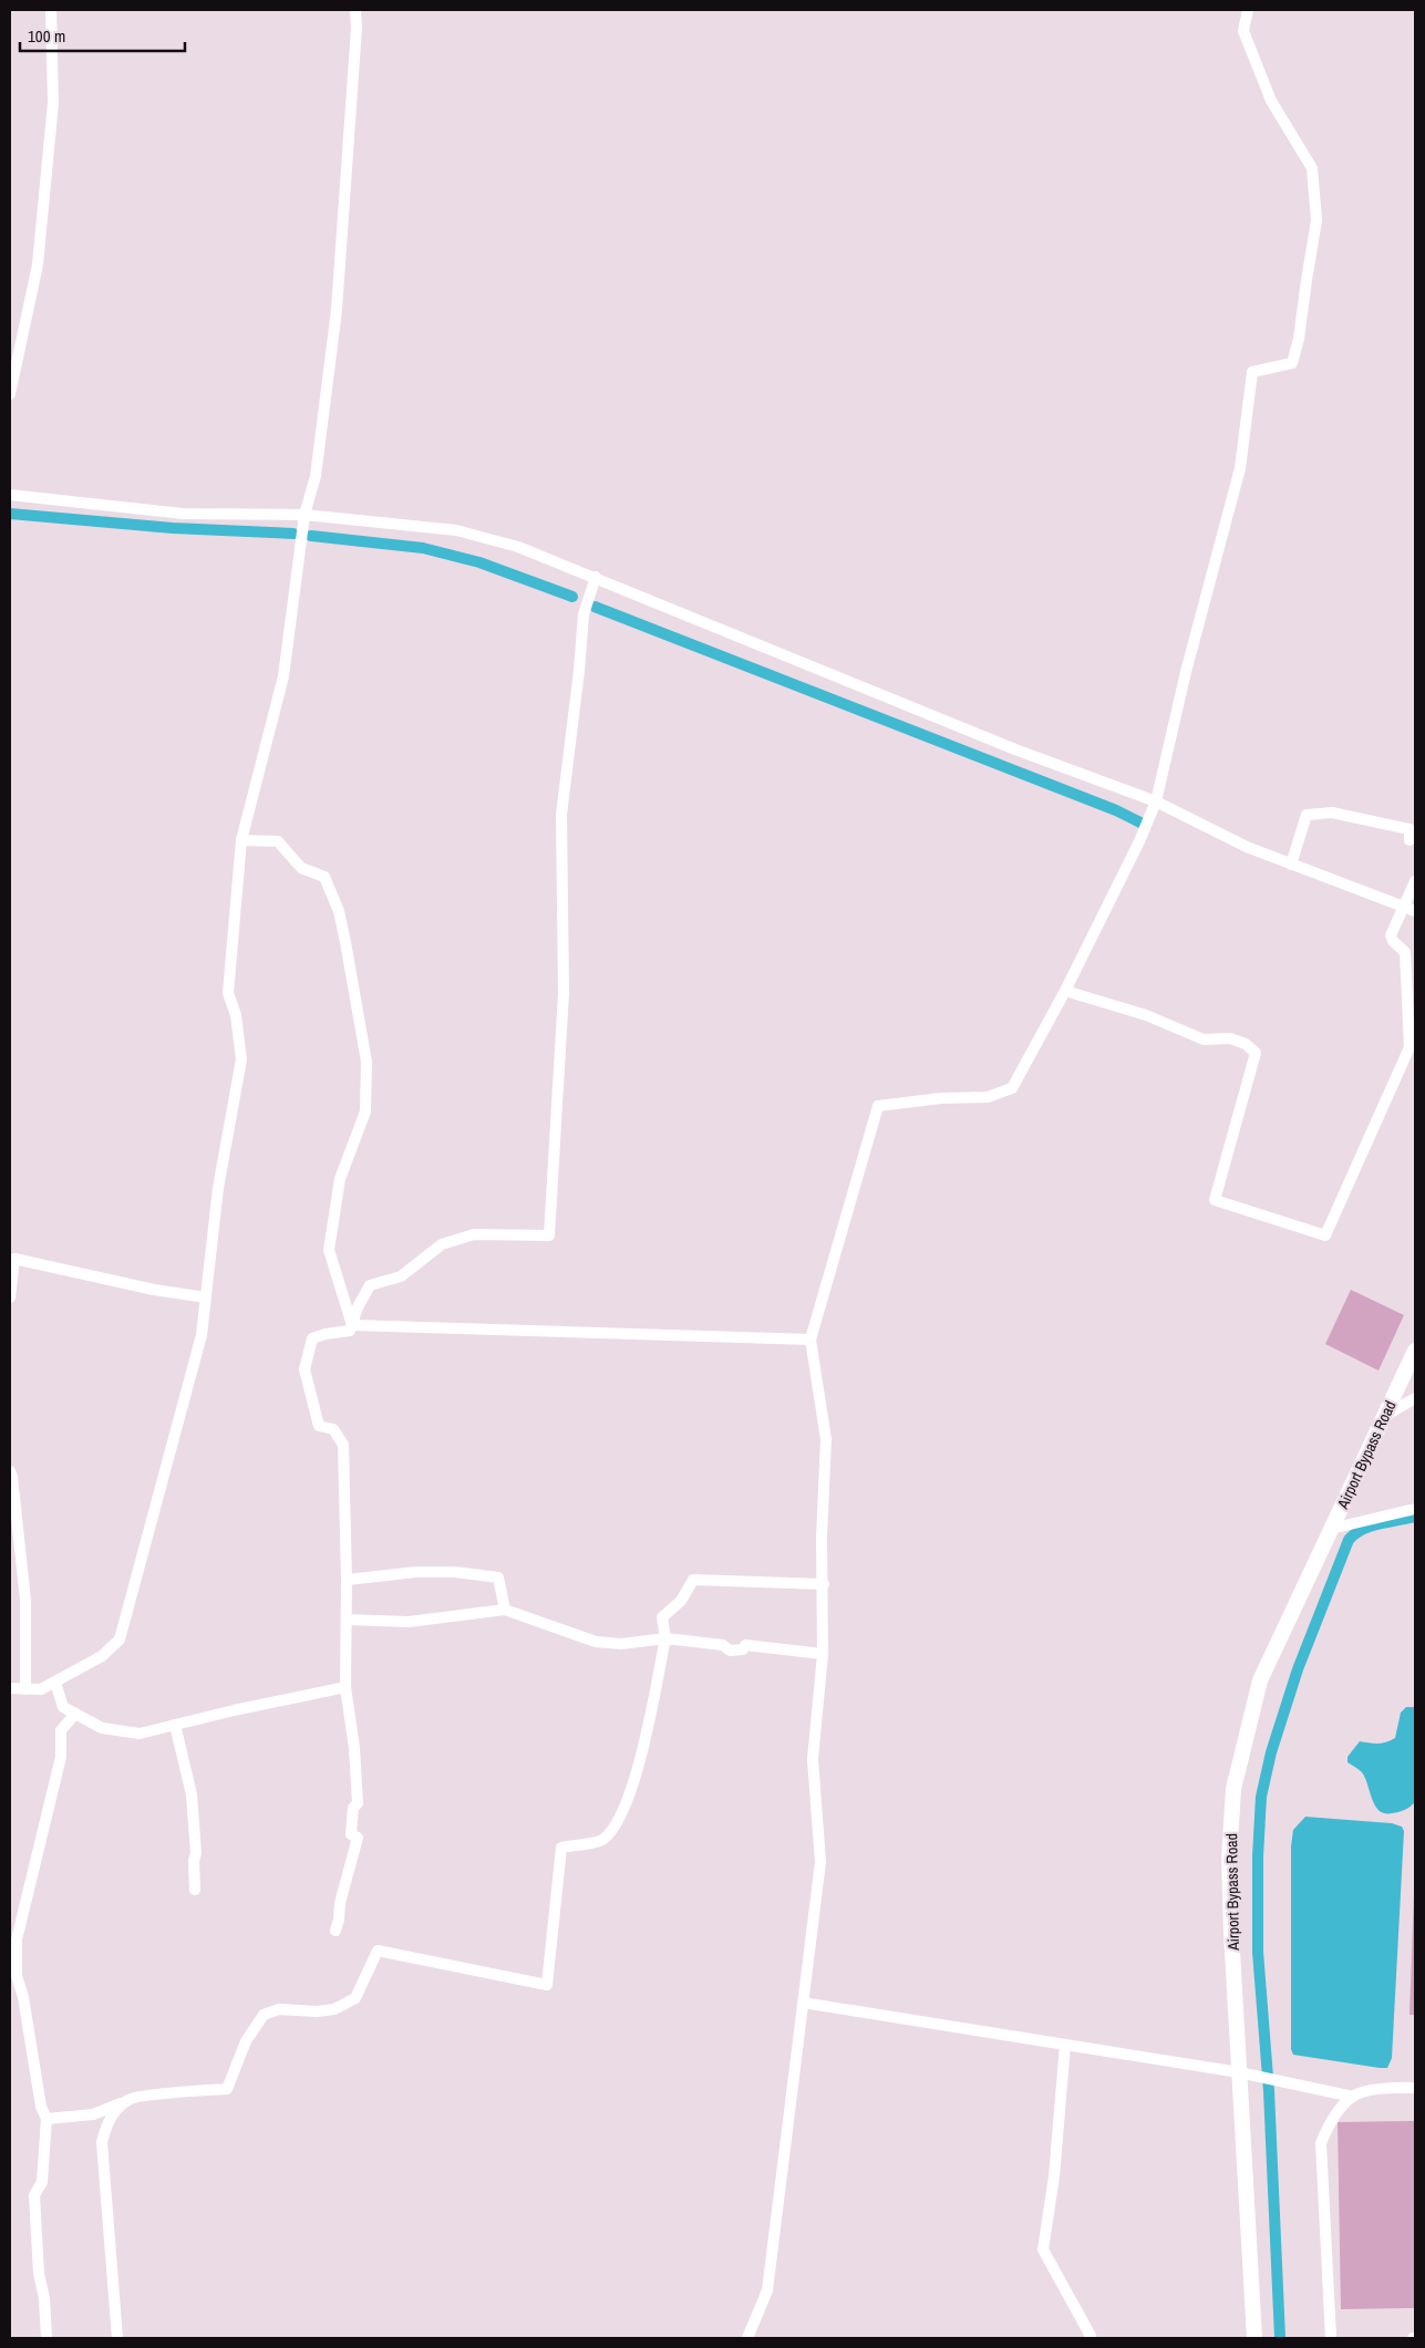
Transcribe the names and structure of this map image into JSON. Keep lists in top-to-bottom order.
{
  "streets": {
    "street": ["Airport Bypass Road"]
  },
  "scale_bar": "100 m"
}
